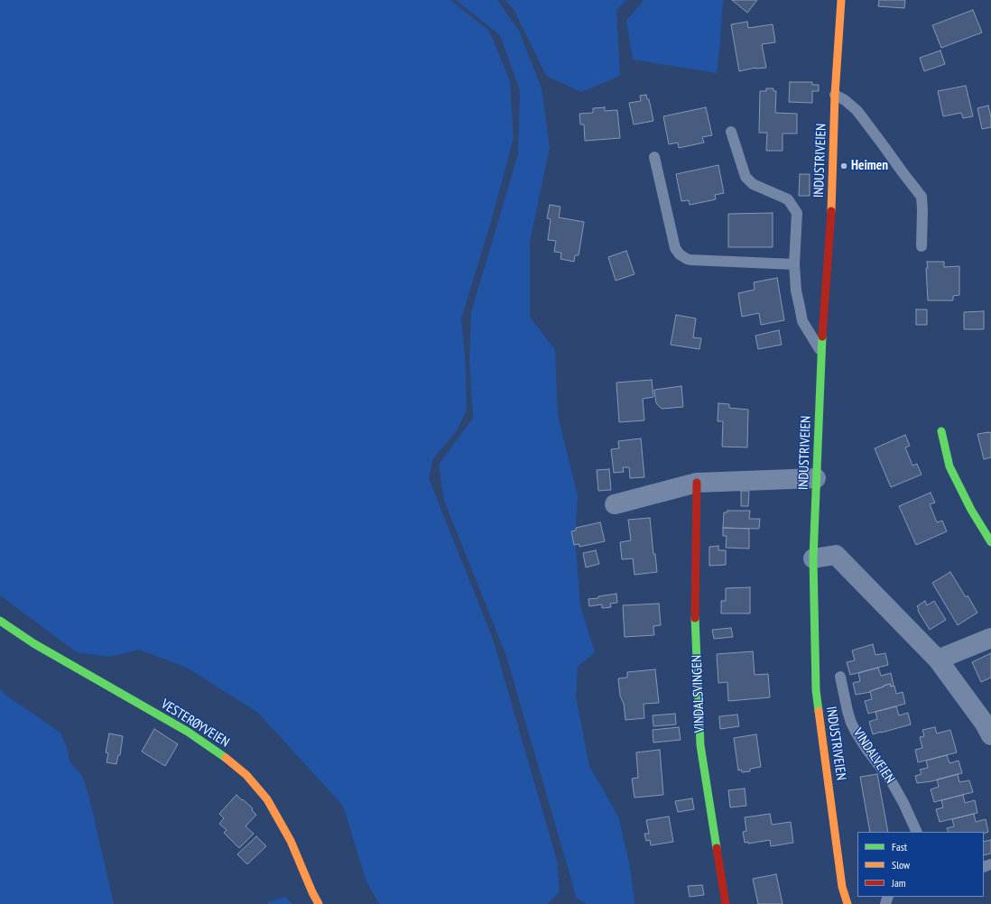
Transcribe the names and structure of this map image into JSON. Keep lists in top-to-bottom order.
{
  "streets": {
    "street": ["INDUSTRIVEIEN", "VINDALSVINGEN", "VESTERØYVEIEN"],
    "lane": ["VINDALVEIEN"]
  },
  "places": ["Heimen"],
  "legend": ["Fast", "Slow", "Jam"]
}
